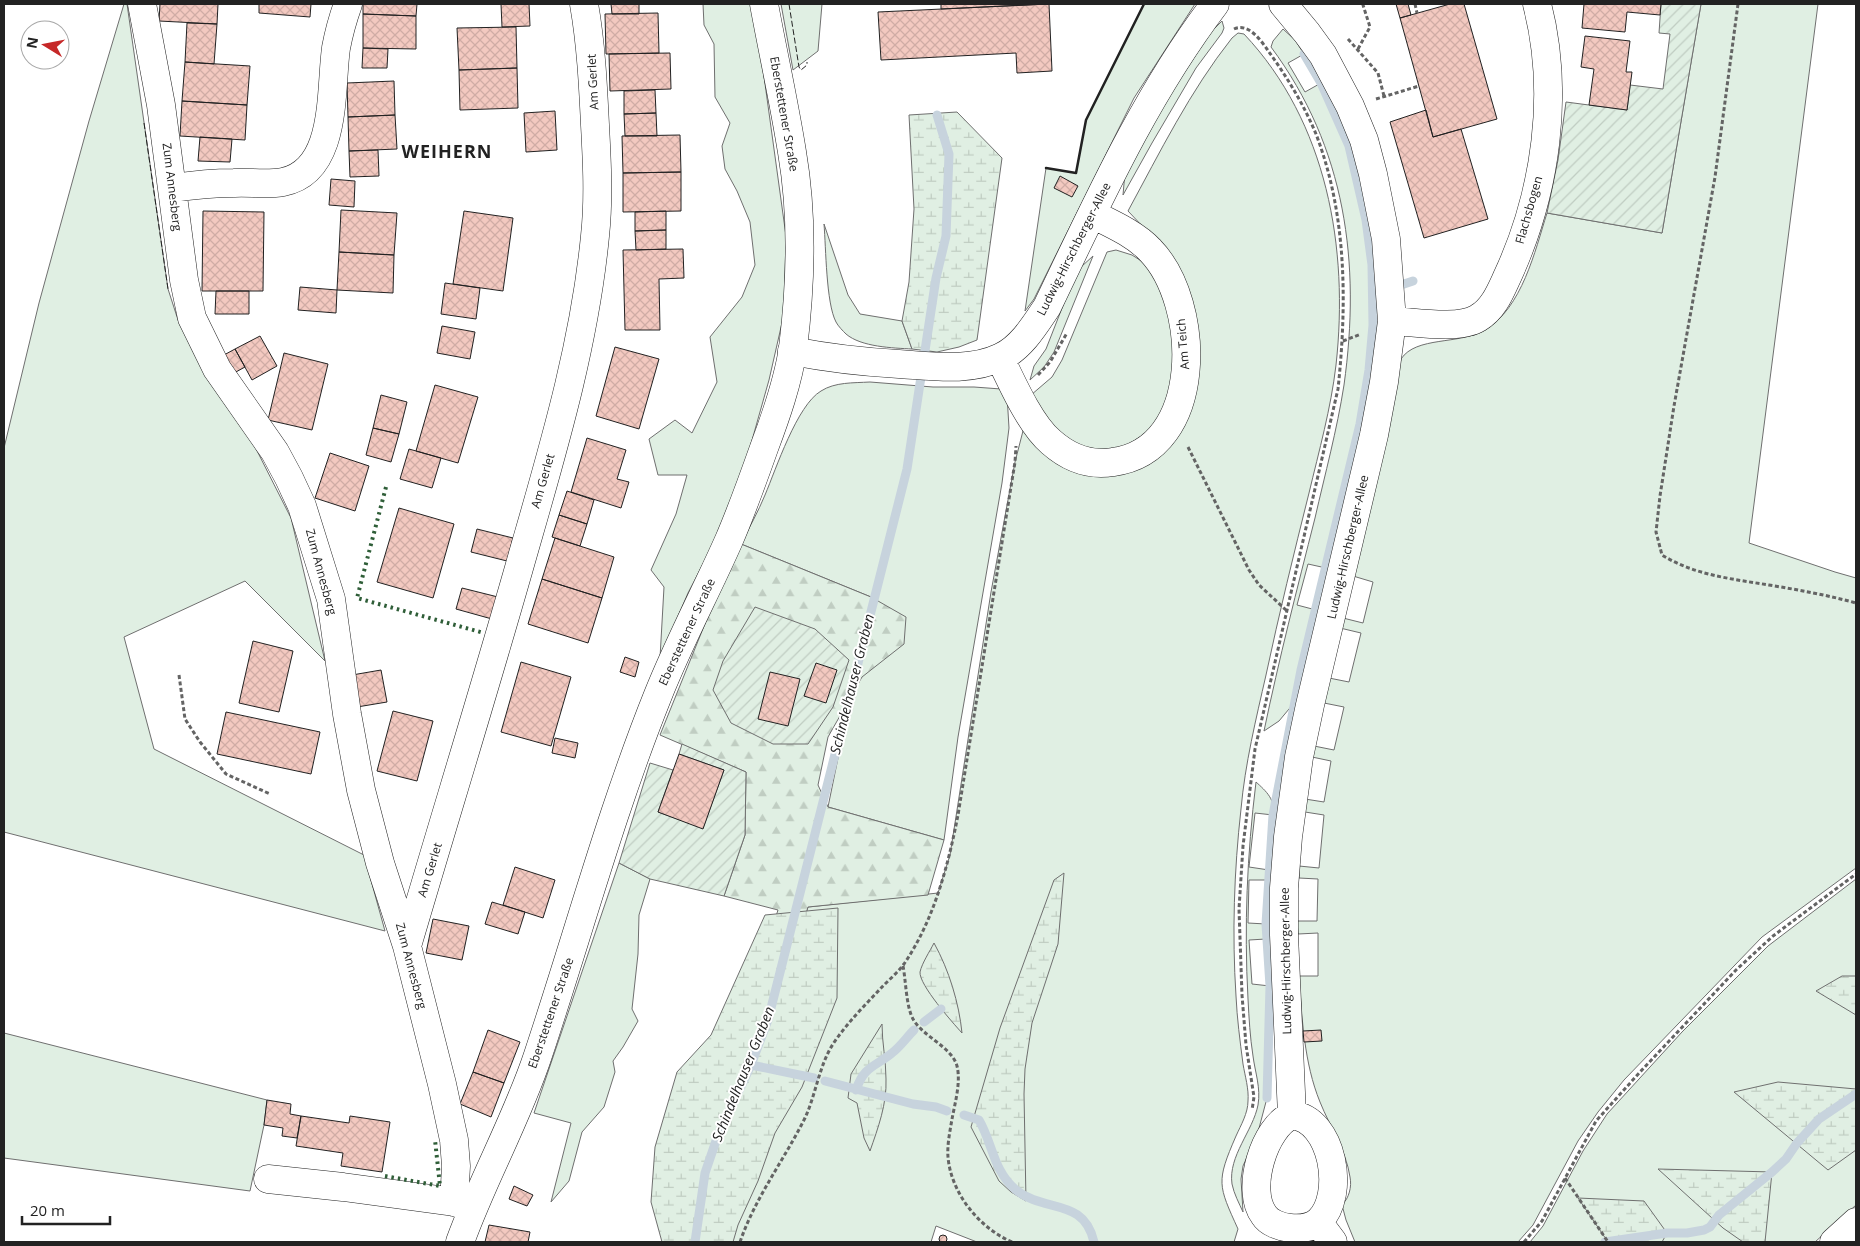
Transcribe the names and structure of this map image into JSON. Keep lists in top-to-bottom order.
{
  "streets": {
    "street": [
      "Am Gerlet",
      "Eberstettener Straße",
      "Zum Annesberg",
      "Flachsbogen",
      "Ludwig-Hirschberger-Allee",
      "Am Teich"
    ]
  },
  "crossings": [
    ["Am Gerlet", "Zum Annesberg"],
    ["Eberstettener Straße", "Zum Annesberg"],
    ["Eberstettener Straße", "Ludwig-Hirschberger-Allee"],
    ["Flachsbogen", "Ludwig-Hirschberger-Allee"],
    ["Ludwig-Hirschberger-Allee", "Am Teich"]
  ],
  "districts": ["WEIHERN"],
  "water": ["Schindelhauser Graben"],
  "scale_bar": "20 m",
  "north": "left"
}
